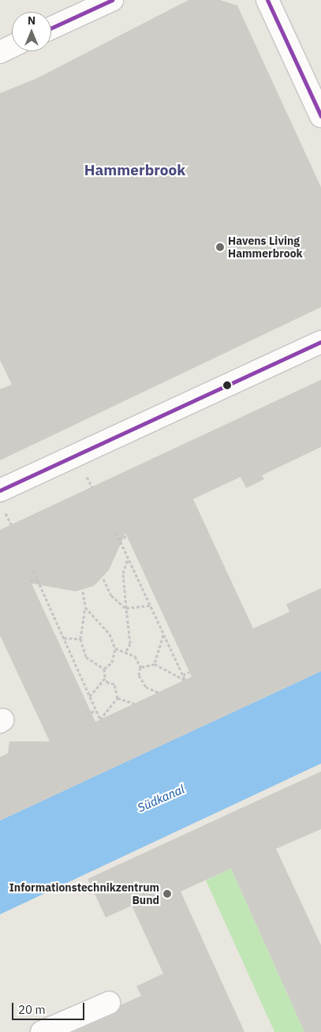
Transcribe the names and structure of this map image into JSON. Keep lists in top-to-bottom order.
{
  "districts": ["Hammerbrook"],
  "water": ["Südkanal"],
  "places": ["Havens Living Hammerbrook", "Informationstechnikzentrum Bund"],
  "scale_bar": "20 m",
  "north": "top"
}
